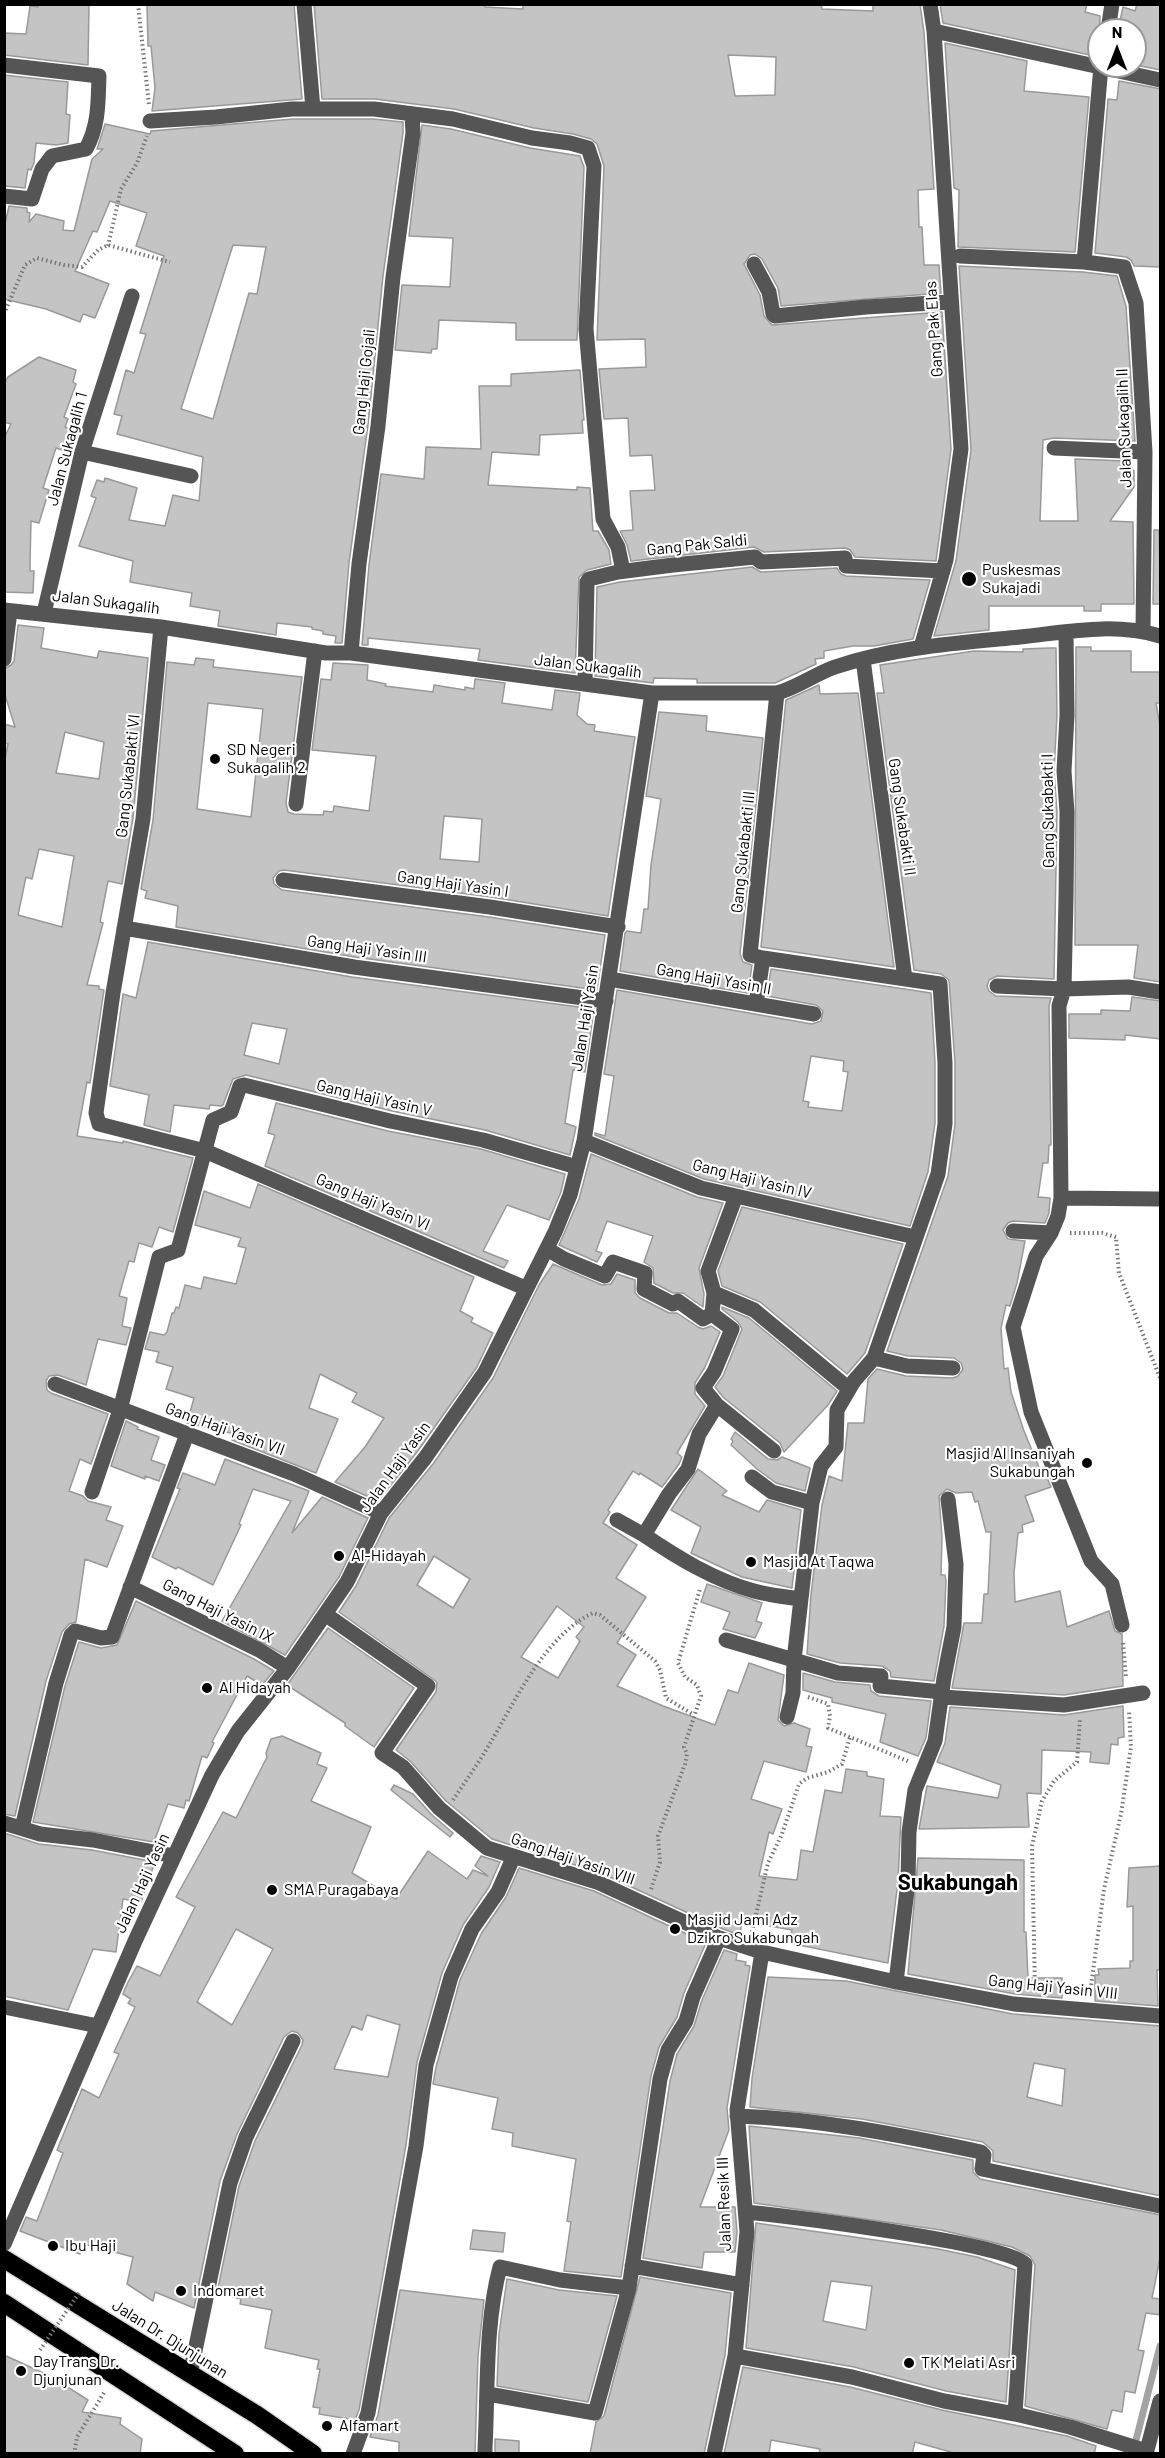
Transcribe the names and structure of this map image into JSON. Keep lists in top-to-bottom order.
{
  "streets": {
    "highway": ["Jalan Dr. Djunjunan"],
    "street": [
      "Gang Pak Elas",
      "Gang Haji Gojali",
      "Jalan Sukagalih II",
      "Jalan Sukagalih 1",
      "Gang Pak Saldi",
      "Jalan Sukagalih",
      "Gang Sukabakti VI",
      "Gang Sukabakti I",
      "Gang Sukabakti II",
      "Gang Sukabakti III",
      "Gang Haji Yasin I",
      "Gang Haji Yasin III",
      "Gang Haji Yasin II",
      "Jalan Haji Yasin",
      "Gang Haji Yasin V",
      "Gang Haji Yasin IV",
      "Gang Haji Yasin VI",
      "Gang Haji Yasin VII",
      "Gang Haji Yasin IX",
      "Gang Haji Yasin VIII",
      "Jalan Resik III"
    ]
  },
  "crossings": [
    ["Gang Pak Elas", "Gang Pak Saldi"],
    ["Gang Pak Elas", "Jalan Sukagalih"],
    ["Gang Haji Gojali", "Jalan Sukagalih"],
    ["Jalan Sukagalih II", "Jalan Sukagalih"],
    ["Jalan Sukagalih 1", "Jalan Sukagalih"],
    ["Gang Pak Saldi", "Jalan Sukagalih"],
    ["Jalan Sukagalih", "Gang Sukabakti VI"],
    ["Jalan Sukagalih", "Gang Sukabakti I"],
    ["Jalan Sukagalih", "Gang Sukabakti II"],
    ["Jalan Sukagalih", "Gang Sukabakti III"],
    ["Jalan Sukagalih", "Jalan Haji Yasin"],
    ["Gang Sukabakti VI", "Gang Haji Yasin III"],
    ["Gang Sukabakti VI", "Gang Haji Yasin V"],
    ["Gang Sukabakti VI", "Gang Haji Yasin VI"],
    ["Gang Haji Yasin I", "Jalan Haji Yasin"],
    ["Gang Haji Yasin III", "Jalan Haji Yasin"],
    ["Gang Haji Yasin II", "Jalan Haji Yasin"],
    ["Jalan Haji Yasin", "Gang Haji Yasin V"],
    ["Jalan Haji Yasin", "Gang Haji Yasin IV"],
    ["Jalan Haji Yasin", "Gang Haji Yasin VI"],
    ["Jalan Haji Yasin", "Gang Haji Yasin VII"],
    ["Jalan Haji Yasin", "Gang Haji Yasin IX"],
    ["Jalan Haji Yasin", "Gang Haji Yasin VIII"],
    ["Gang Haji Yasin V", "Gang Haji Yasin VI"],
    ["Gang Haji Yasin VIII", "Jalan Resik III"]
  ],
  "districts": ["Sukabungah"],
  "places": [
    "Puskesmas Sukajadi",
    "SD Negeri Sukagalih 2",
    "Masjid Al Insaniyah Sukabungah",
    "Al-Hidayah",
    "Masjid At Taqwa",
    "Al Hidayah",
    "SMA Puragabaya",
    "Masjid Jami Adz Dzikro Sukabungah",
    "Ibu Haji",
    "Indomaret",
    "TK Melati Asri",
    "DayTrans Dr. Djunjunan",
    "Alfamart"
  ],
  "north": "top"
}
